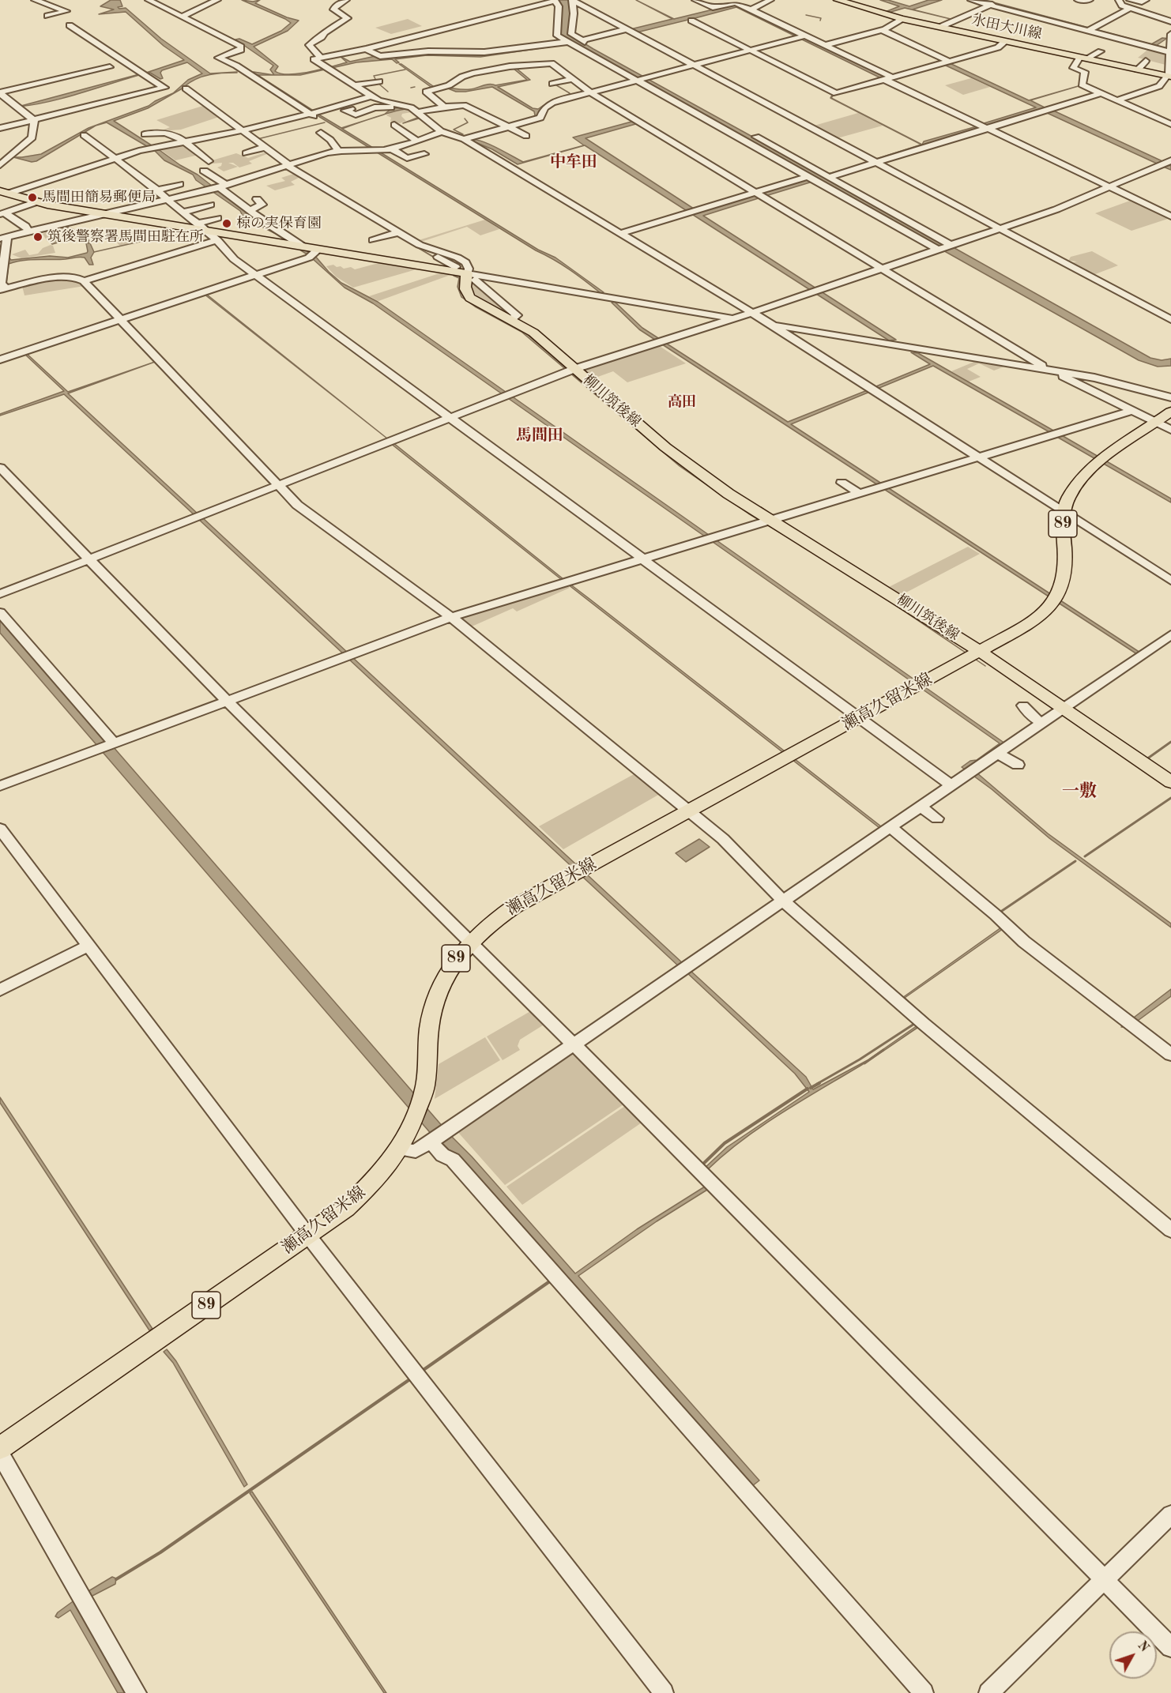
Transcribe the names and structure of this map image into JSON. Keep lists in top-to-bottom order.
{
  "streets": {
    "main road": [
      "水田大川線",
      "柳川筑後線",
      "89",
      "瀬高久留米線"
    ]
  },
  "crossings": [
    ["柳川筑後線", "瀬高久留米線"]
  ],
  "districts": [
    "中牟田",
    "高田",
    "馬間田",
    "一敷"
  ],
  "places": ["馬間田簡易郵便局", "椋の実保育園", "筑後警察署馬間田駐在所"],
  "north": "top right"
}
